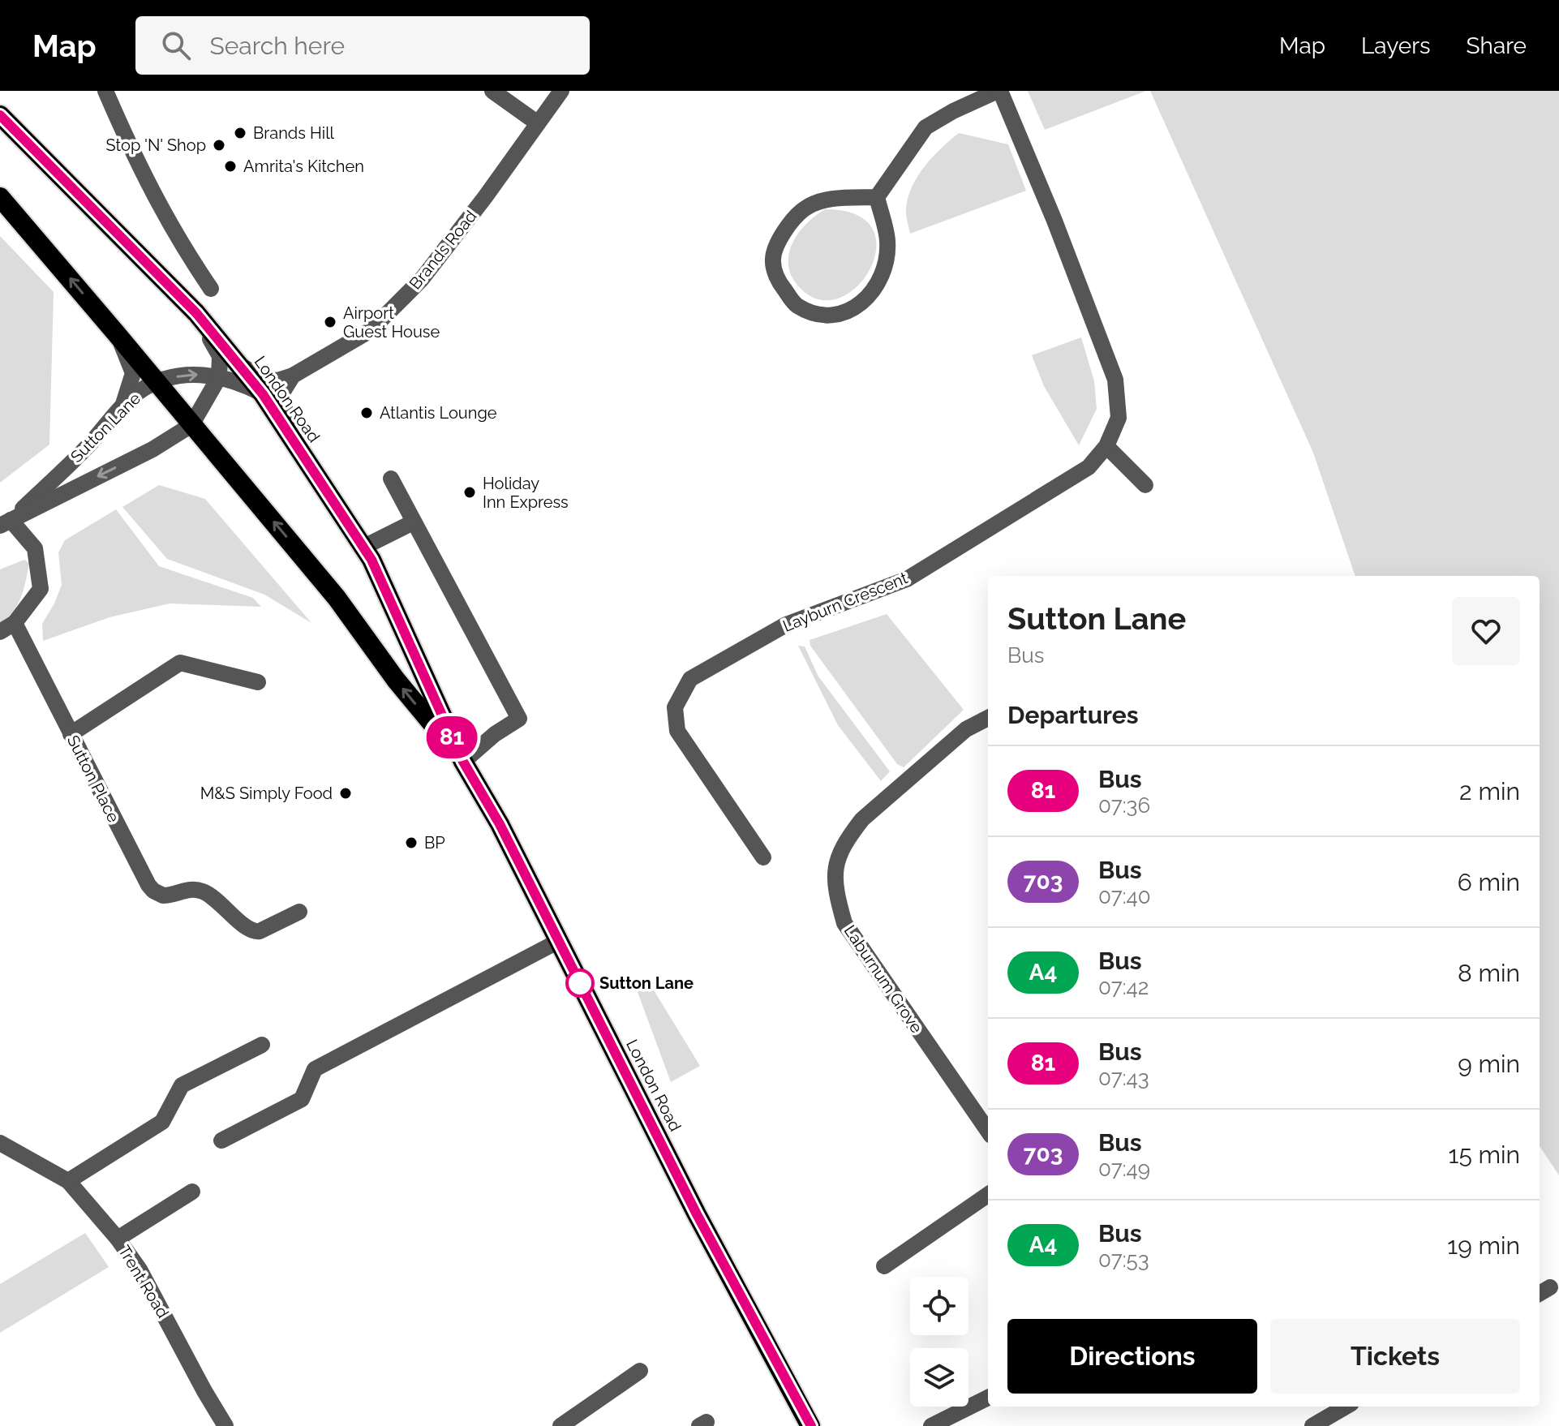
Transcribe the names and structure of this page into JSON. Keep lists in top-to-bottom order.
{
  "streets": {
    "highway": ["London Road"],
    "street": [
      "Brands Road",
      "Sutton Lane",
      "Layburn Crescent",
      "Sutton Place",
      "Laburnum Grove",
      "Trent Road"
    ]
  },
  "crossings": [
    ["London Road", "Sutton Lane"],
    ["Sutton Lane", "Sutton Place"]
  ],
  "places": [
    "Brands Hill",
    "Stop 'N' Shop",
    "Amrita's Kitchen",
    "Airport Guest House",
    "Atlantis Lounge",
    "Holiday Inn Express",
    "M&S Simply Food",
    "BP",
    "Sutton Lane"
  ],
  "lines": ["bus line 81"],
  "page": {
    "header": "Map",
    "search": "Search here",
    "nav": ["Map", "Layers", "Share"],
    "on_map": "81",
    "heading": [
      ["Sutton Lane", "Bus"],
      "Departures"
    ],
    "list": [
      {
        "mark": "81",
        "name": "Bus",
        "note": "07:36",
        "value": "2 min"
      },
      {
        "mark": "703",
        "name": "Bus",
        "note": "07:40",
        "value": "6 min"
      },
      {
        "mark": "A4",
        "name": "Bus",
        "note": "07:42",
        "value": "8 min"
      },
      {
        "mark": "81",
        "name": "Bus",
        "note": "07:43",
        "value": "9 min"
      },
      {
        "mark": "703",
        "name": "Bus",
        "note": "07:49",
        "value": "15 min"
      },
      {
        "mark": "A4",
        "name": "Bus",
        "note": "07:53",
        "value": "19 min"
      }
    ],
    "buttons": ["Directions", "Tickets"]
  }
}
